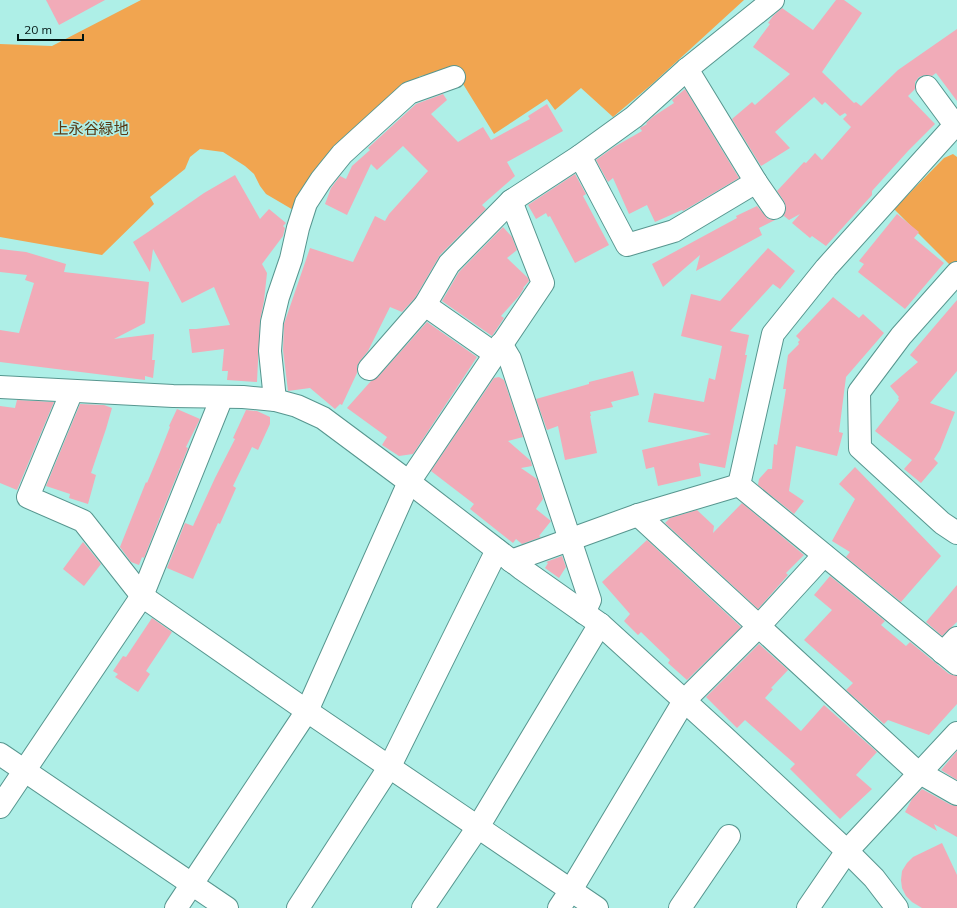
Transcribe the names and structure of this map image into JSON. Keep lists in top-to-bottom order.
{
  "parks": ["上永谷緑地"],
  "scale_bar": "20 m"
}
